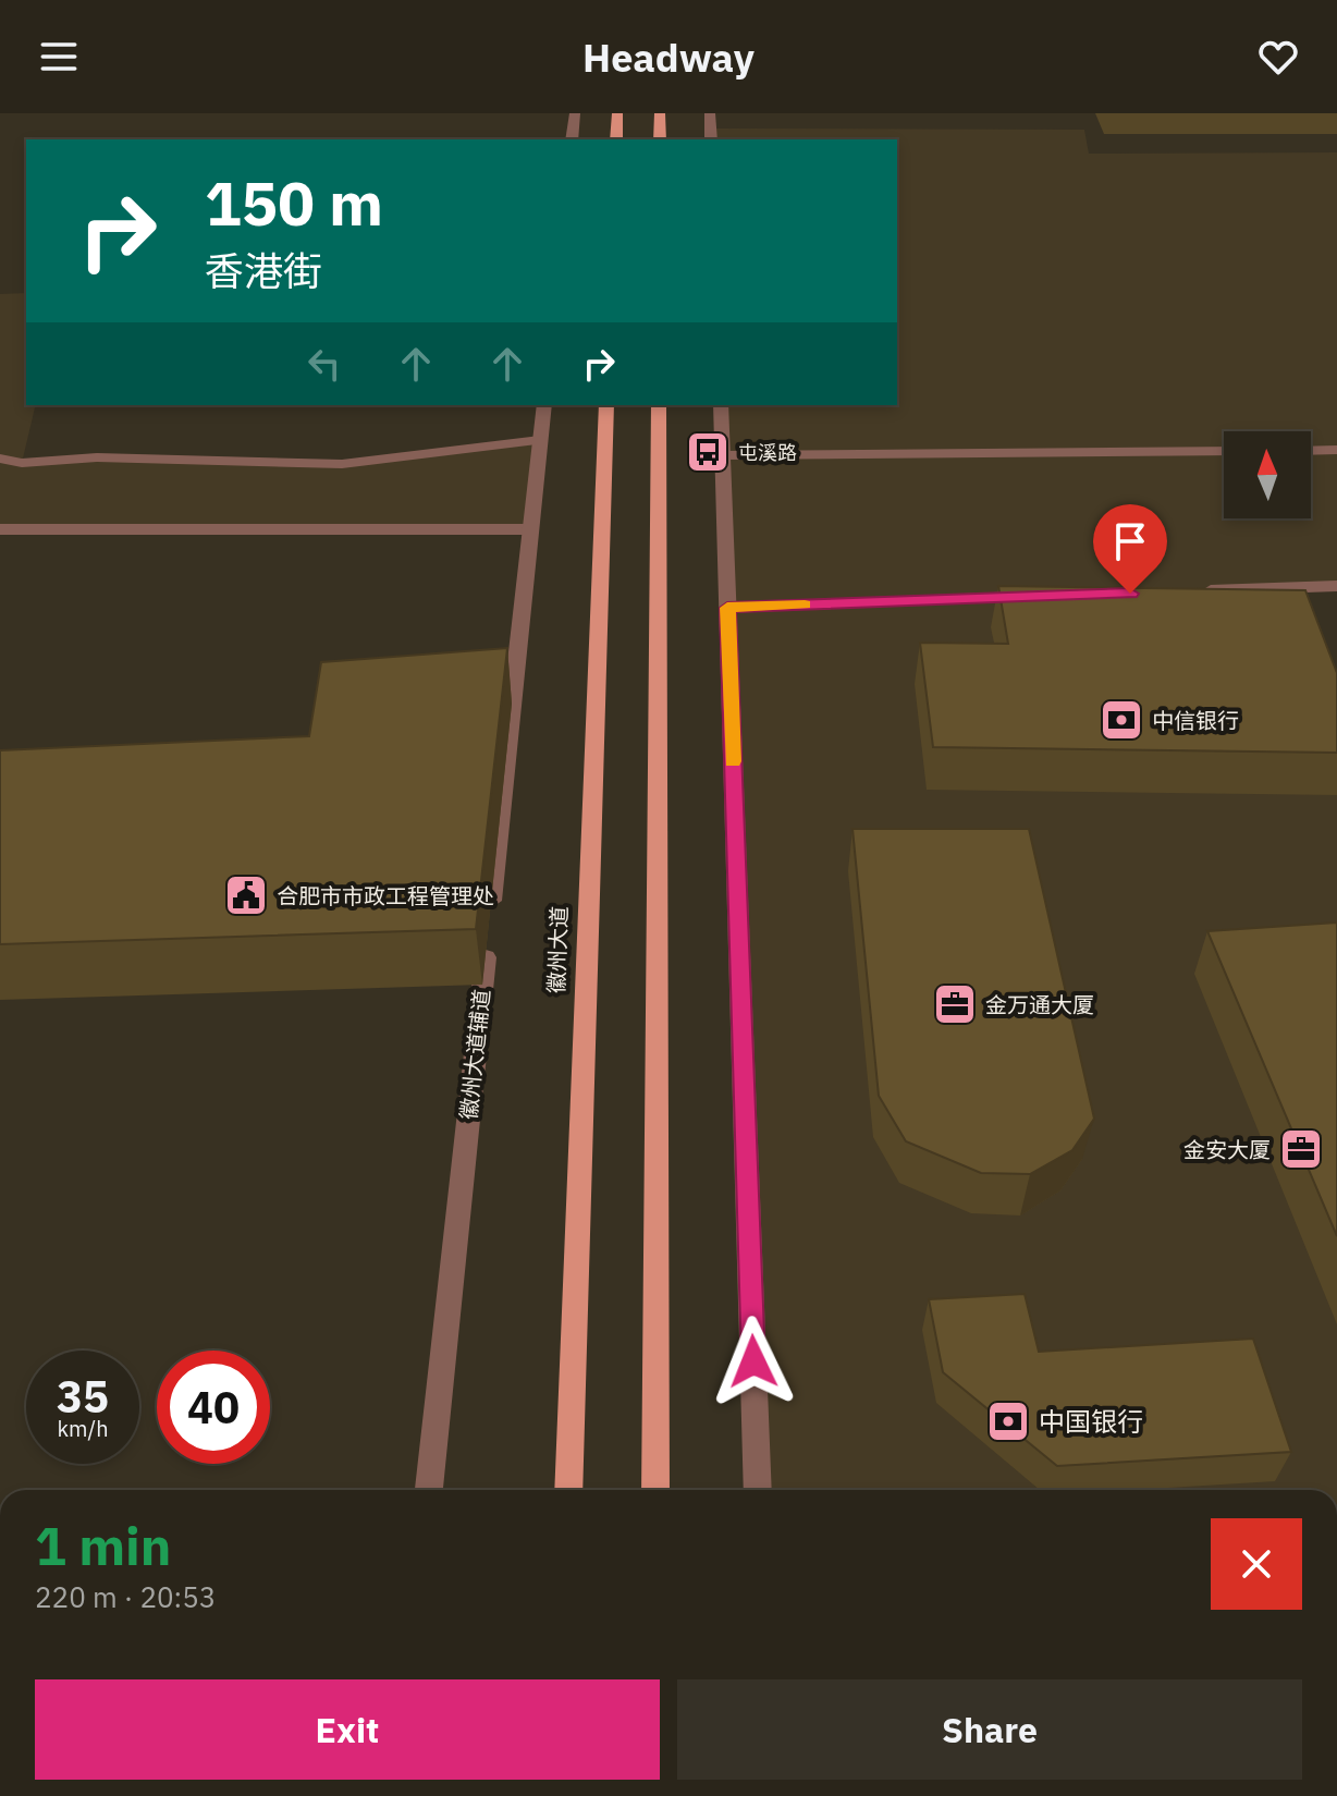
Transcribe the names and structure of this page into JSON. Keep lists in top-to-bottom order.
{
  "streets": {
    "main road": ["徽州大道"],
    "street": ["徽州大道辅道"]
  },
  "places": {
    "bus stop": ["屯溪路"],
    "bank": ["中信银行", "中国银行"],
    "public building": ["合肥市市政工程管理处"],
    "office": ["金万通大厦", "金安大厦"]
  },
  "north": "top",
  "page": {
    "header": "Headway",
    "turn": ["150 m", "香港街"],
    "speed": "35 km/h",
    "limit": "40",
    "heading": ["1 min", "220 m · 20:53"],
    "buttons": ["Exit", "Share"]
  }
}
